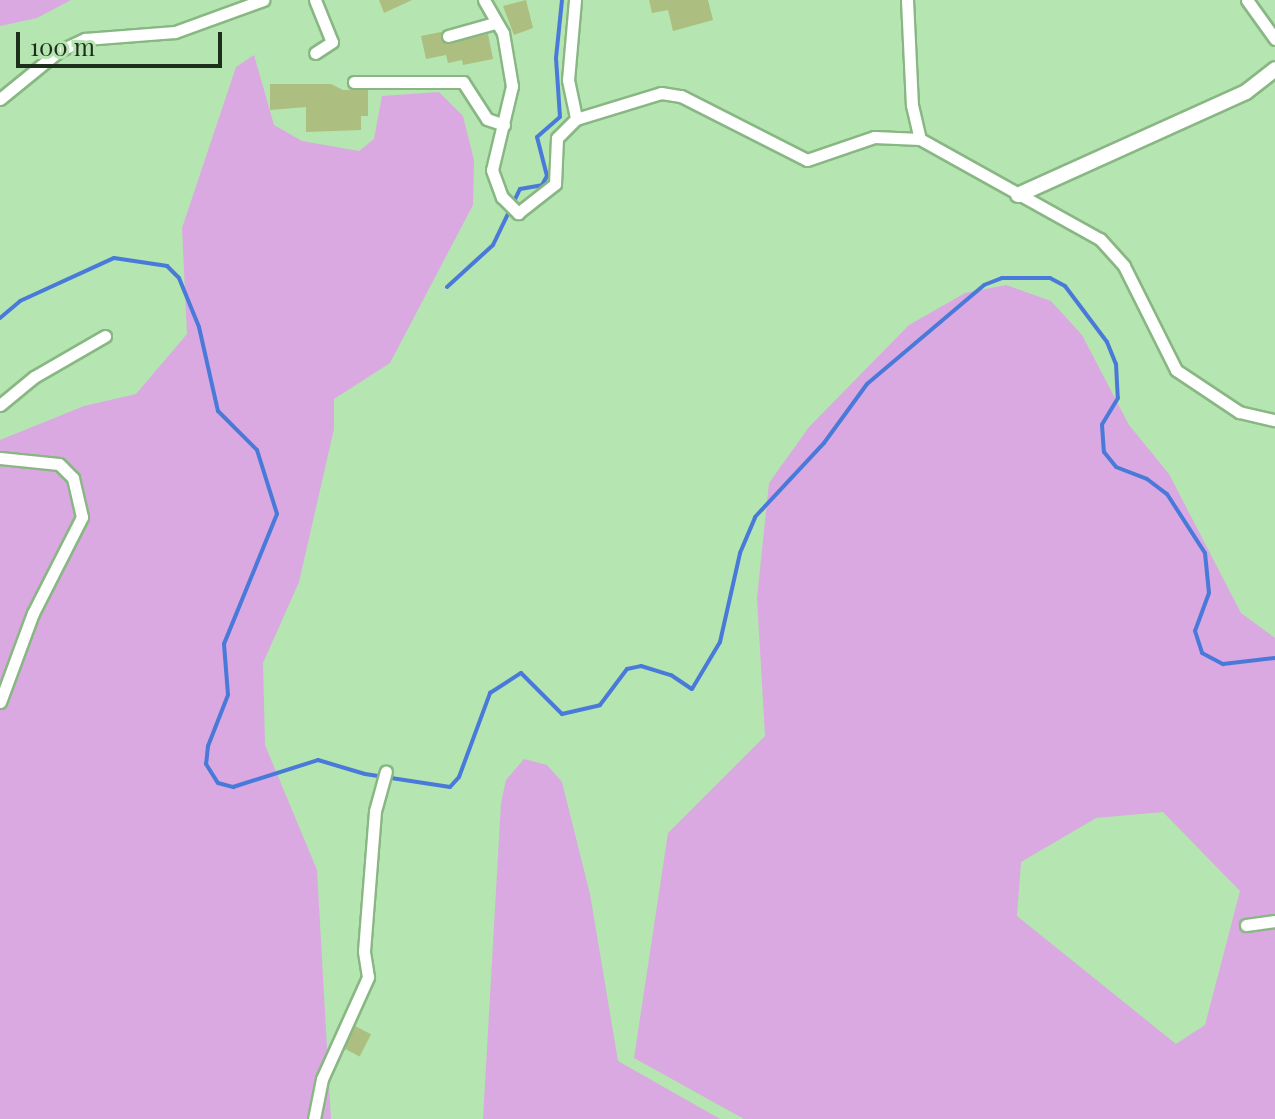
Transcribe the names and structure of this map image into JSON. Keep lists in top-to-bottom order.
{
  "scale_bar": "100 m"
}
